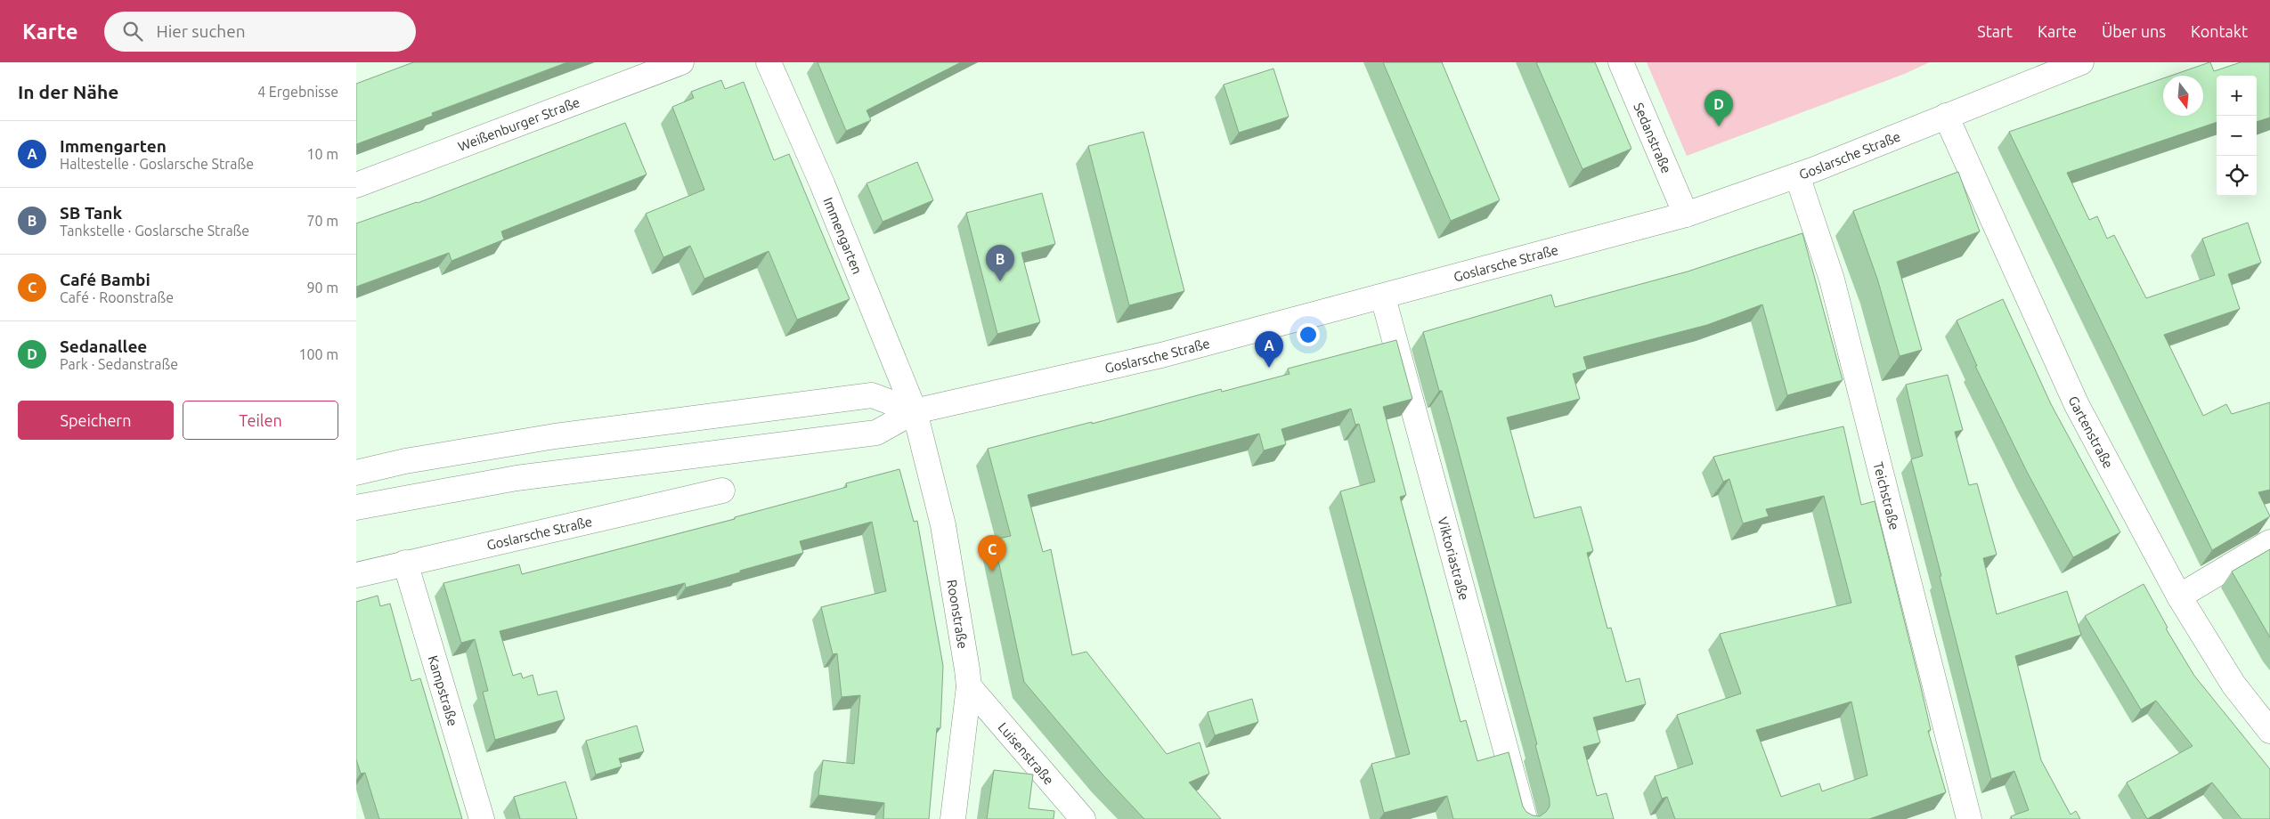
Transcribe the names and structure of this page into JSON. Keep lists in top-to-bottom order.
{
  "streets": {
    "street": [
      "Weißenburger Straße",
      "Sedanstraße",
      "Goslarsche Straße",
      "Immengarten",
      "Gartenstraße",
      "Teichstraße",
      "Viktoriastraße",
      "Roonstraße",
      "Kampstraße",
      "Luisenstraße"
    ]
  },
  "crossings": [
    ["Sedanstraße", "Goslarsche Straße"],
    ["Goslarsche Straße", "Immengarten"],
    ["Goslarsche Straße", "Gartenstraße"],
    ["Goslarsche Straße", "Teichstraße"],
    ["Goslarsche Straße", "Viktoriastraße"],
    ["Goslarsche Straße", "Roonstraße"],
    ["Goslarsche Straße", "Kampstraße"],
    ["Immengarten", "Roonstraße"],
    ["Roonstraße", "Luisenstraße"]
  ],
  "north": "bottom",
  "page": {
    "header": "Karte",
    "search": "Hier suchen",
    "nav": [
      "Start",
      "Karte",
      "Über uns",
      "Kontakt"
    ],
    "heading": ["In der Nähe", "4 Ergebnisse"],
    "map_buttons": ["+", "−"],
    "pins": [
      "D",
      "B",
      "A",
      "C"
    ],
    "list": [
      {
        "mark": "A",
        "name": "Immengarten",
        "note": "Haltestelle · Goslarsche Straße",
        "value": "10 m"
      },
      {
        "mark": "B",
        "name": "SB Tank",
        "note": "Tankstelle · Goslarsche Straße",
        "value": "70 m"
      },
      {
        "mark": "C",
        "name": "Café Bambi",
        "note": "Café · Roonstraße",
        "value": "90 m"
      },
      {
        "mark": "D",
        "name": "Sedanallee",
        "note": "Park · Sedanstraße",
        "value": "100 m"
      }
    ],
    "buttons": ["Speichern", "Teilen"]
  }
}
